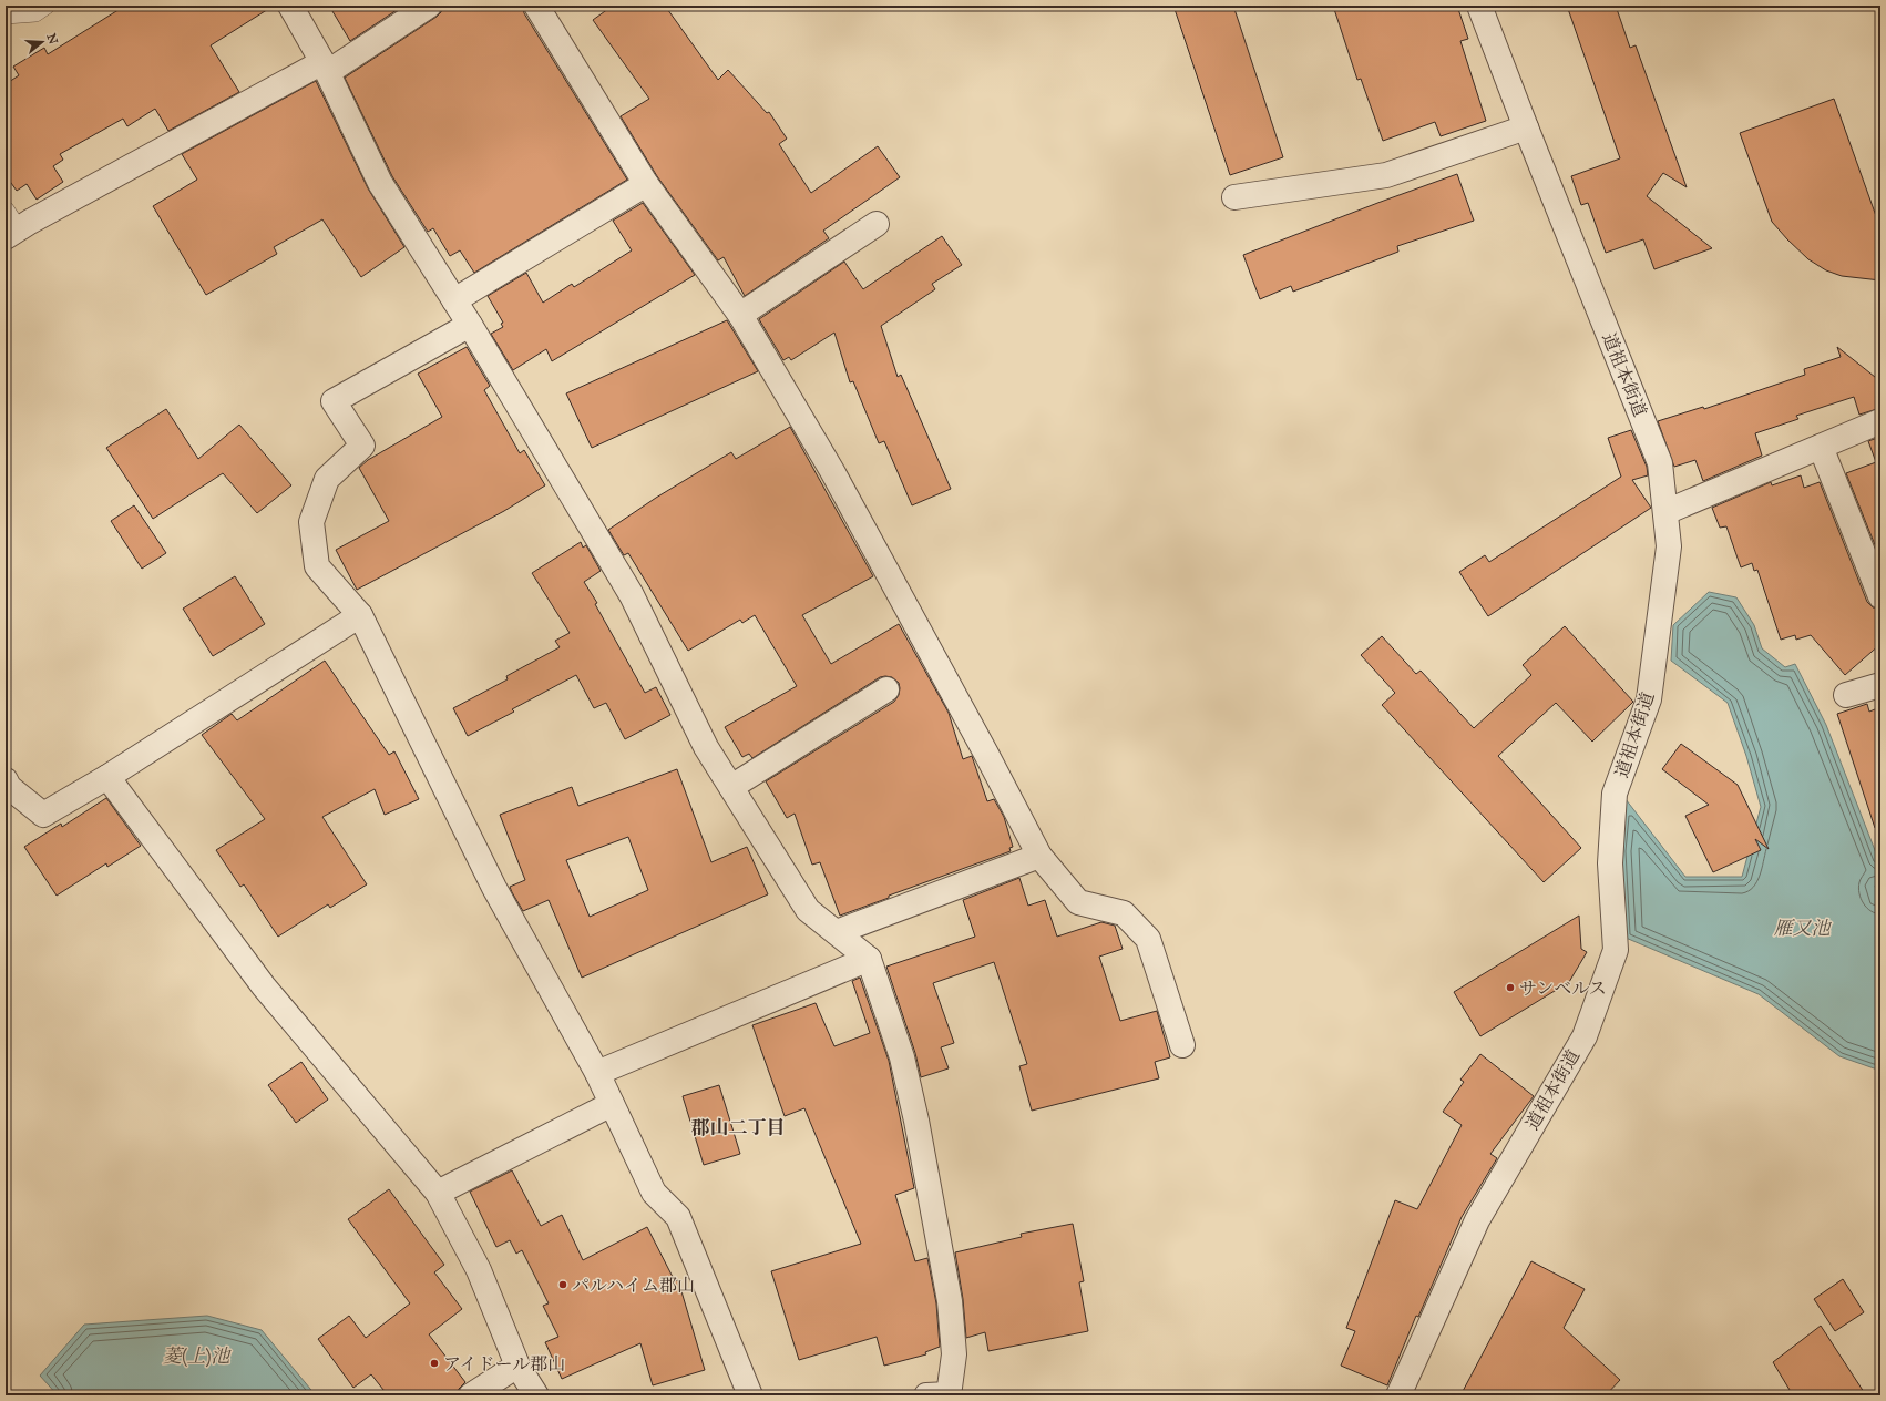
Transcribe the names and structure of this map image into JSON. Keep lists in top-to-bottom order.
{
  "streets": {
    "street": ["道祖本街道"]
  },
  "districts": ["郡山二丁目"],
  "water": ["雁又池", "菱(上)池"],
  "places": ["サンベルス", "パルハイム郡山", "アイドール郡山"],
  "north": "right"
}
